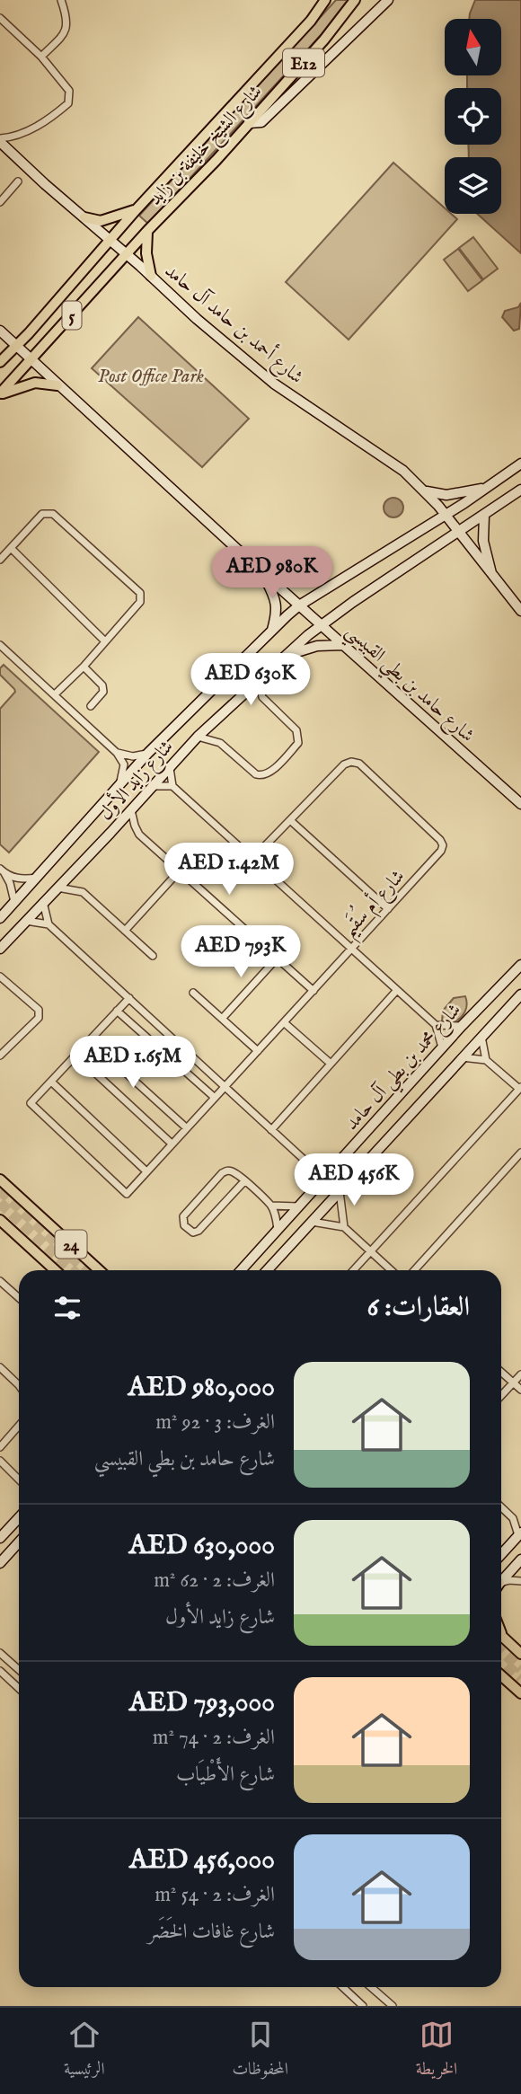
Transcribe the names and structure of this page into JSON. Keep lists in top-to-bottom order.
{
  "streets": {
    "main road": [
      "E12",
      "شارع الشيخ خليفة بن زايد",
      "5",
      "شارع أحمد بن حامد آل حامد",
      "شارع حامد بن بطي القبيسي",
      "شارع زايد الأول",
      "شارع محمد بن بطي آل حامد",
      "24"
    ],
    "street": ["شارع أم سُقَيم"]
  },
  "crossings": [
    ["شارع الشيخ خليفة بن زايد", "5"],
    ["شارع الشيخ خليفة بن زايد", "شارع أحمد بن حامد آل حامد"],
    ["5", "شارع أحمد بن حامد آل حامد"],
    ["5", "شارع حامد بن بطي القبيسي"],
    ["شارع أحمد بن حامد آل حامد", "شارع زايد الأول"],
    ["شارع حامد بن بطي القبيسي", "شارع زايد الأول"]
  ],
  "parks": ["Post Office Park"],
  "north": "top",
  "page": {
    "price": [
      "AED 980K",
      "AED 630K",
      "AED 1.42M",
      "AED 793K",
      "AED 1.65M",
      "AED 456K"
    ],
    "heading": "العقارات: 6",
    "list": [
      {
        "name": "AED 980,000",
        "note": "الغرف: 3 · 92 m² · شارع حامد بن بطي القبيسي"
      },
      {
        "name": "AED 630,000",
        "note": "الغرف: 2 · 62 m² · شارع زايد الأول"
      },
      {
        "name": "AED 793,000",
        "note": "الغرف: 2 · 74 m² · شارع الأَطْيَاب"
      },
      {
        "name": "AED 456,000",
        "note": "الغرف: 2 · 54 m² · شارع غافات الخَضَر"
      }
    ],
    "tabs": ["الخريطة", "المحفوظات", "الرئيسية"]
  }
}
